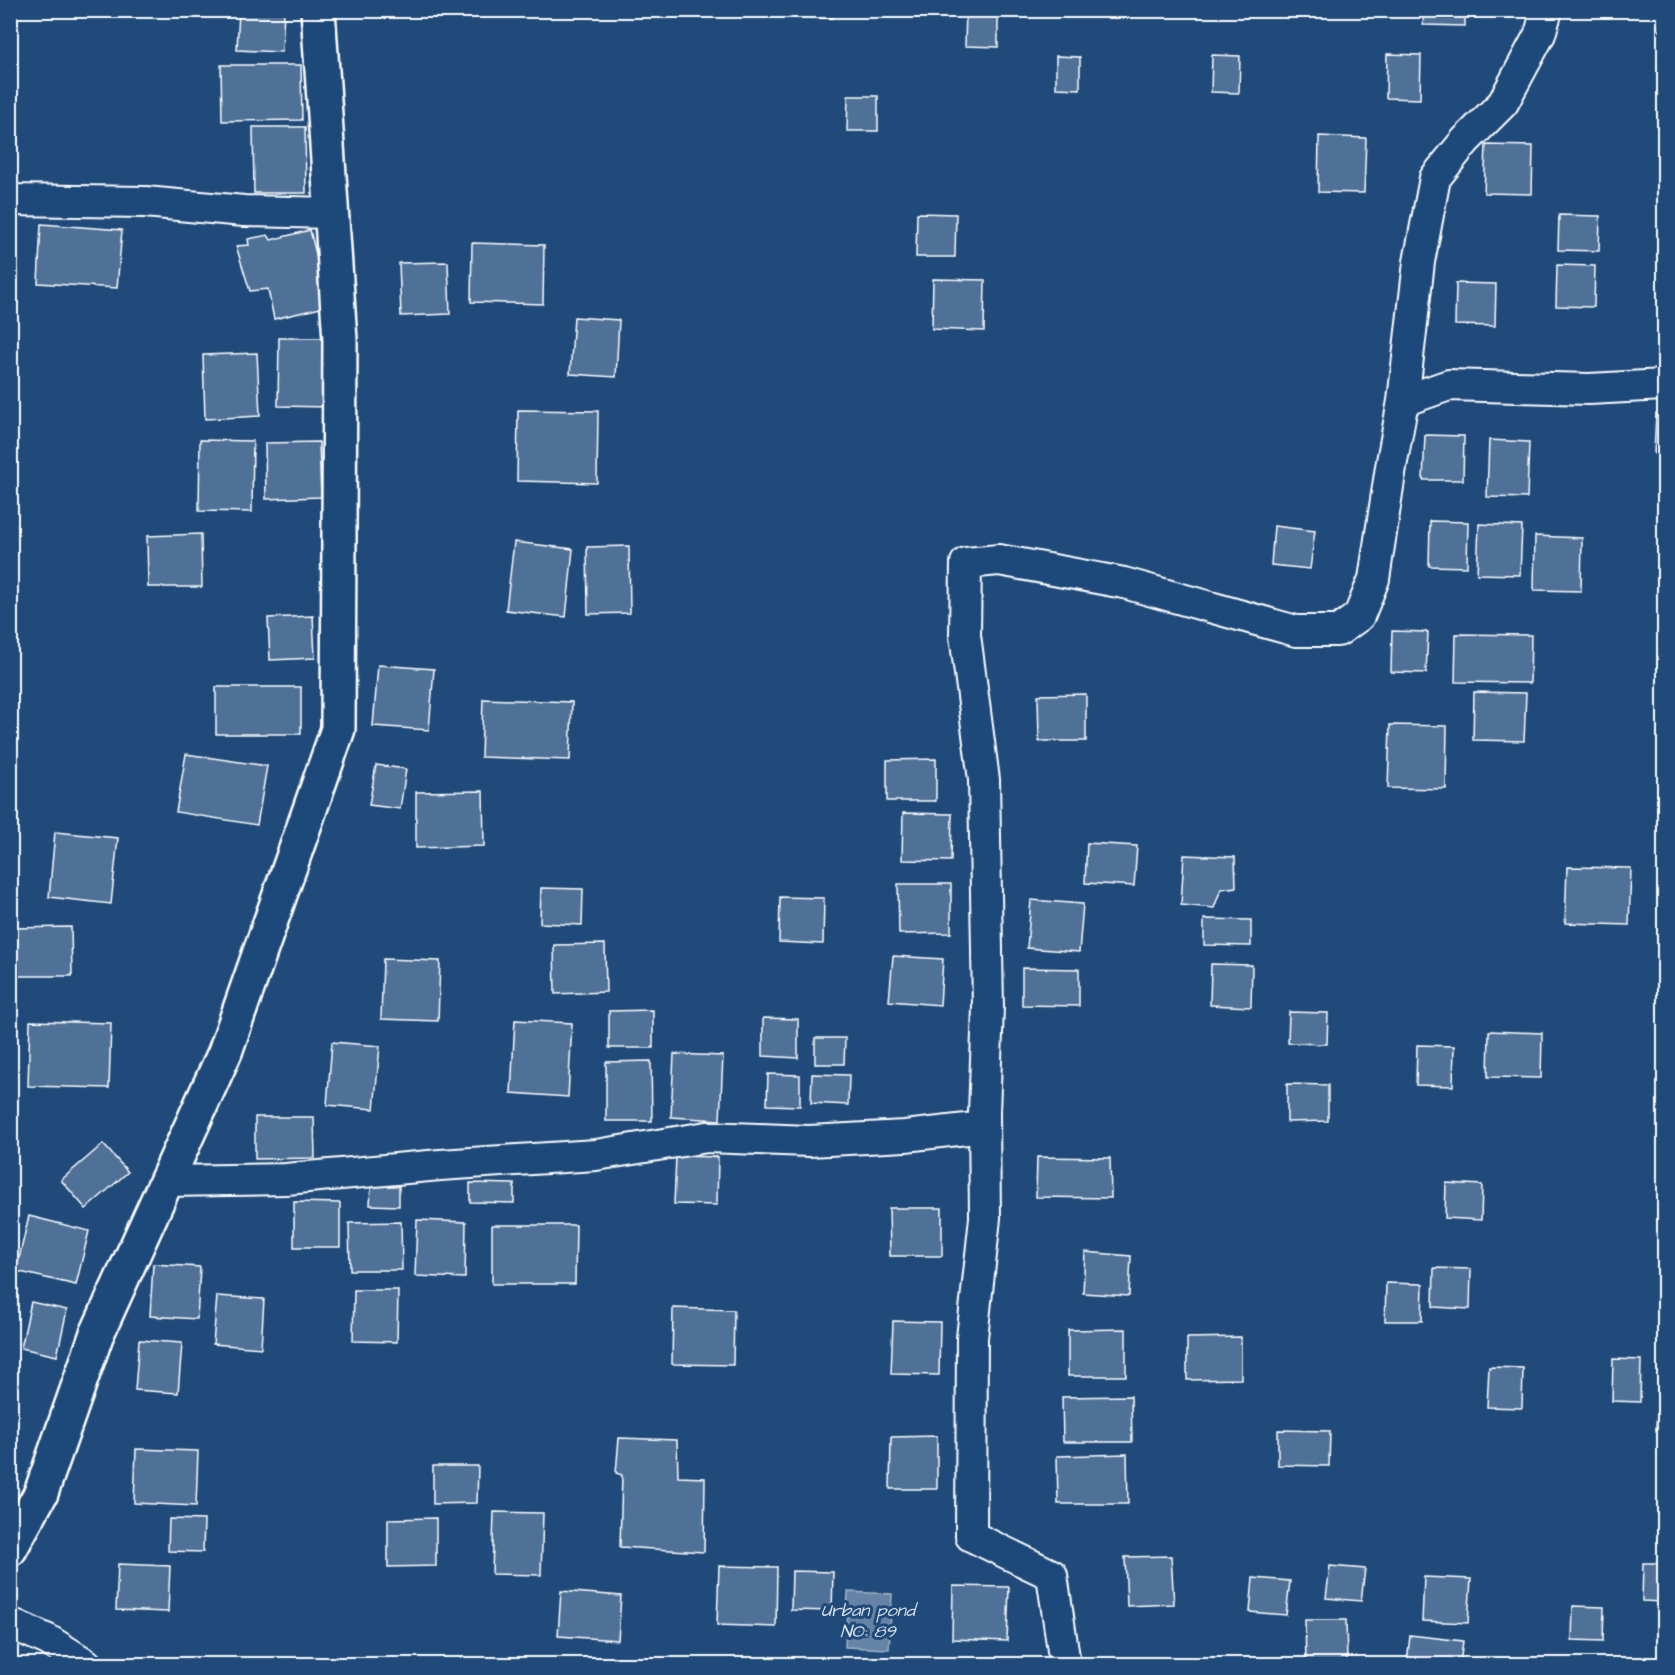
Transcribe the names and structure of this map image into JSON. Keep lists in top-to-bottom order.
{
  "water": ["Urban pond NO: 89"]
}
